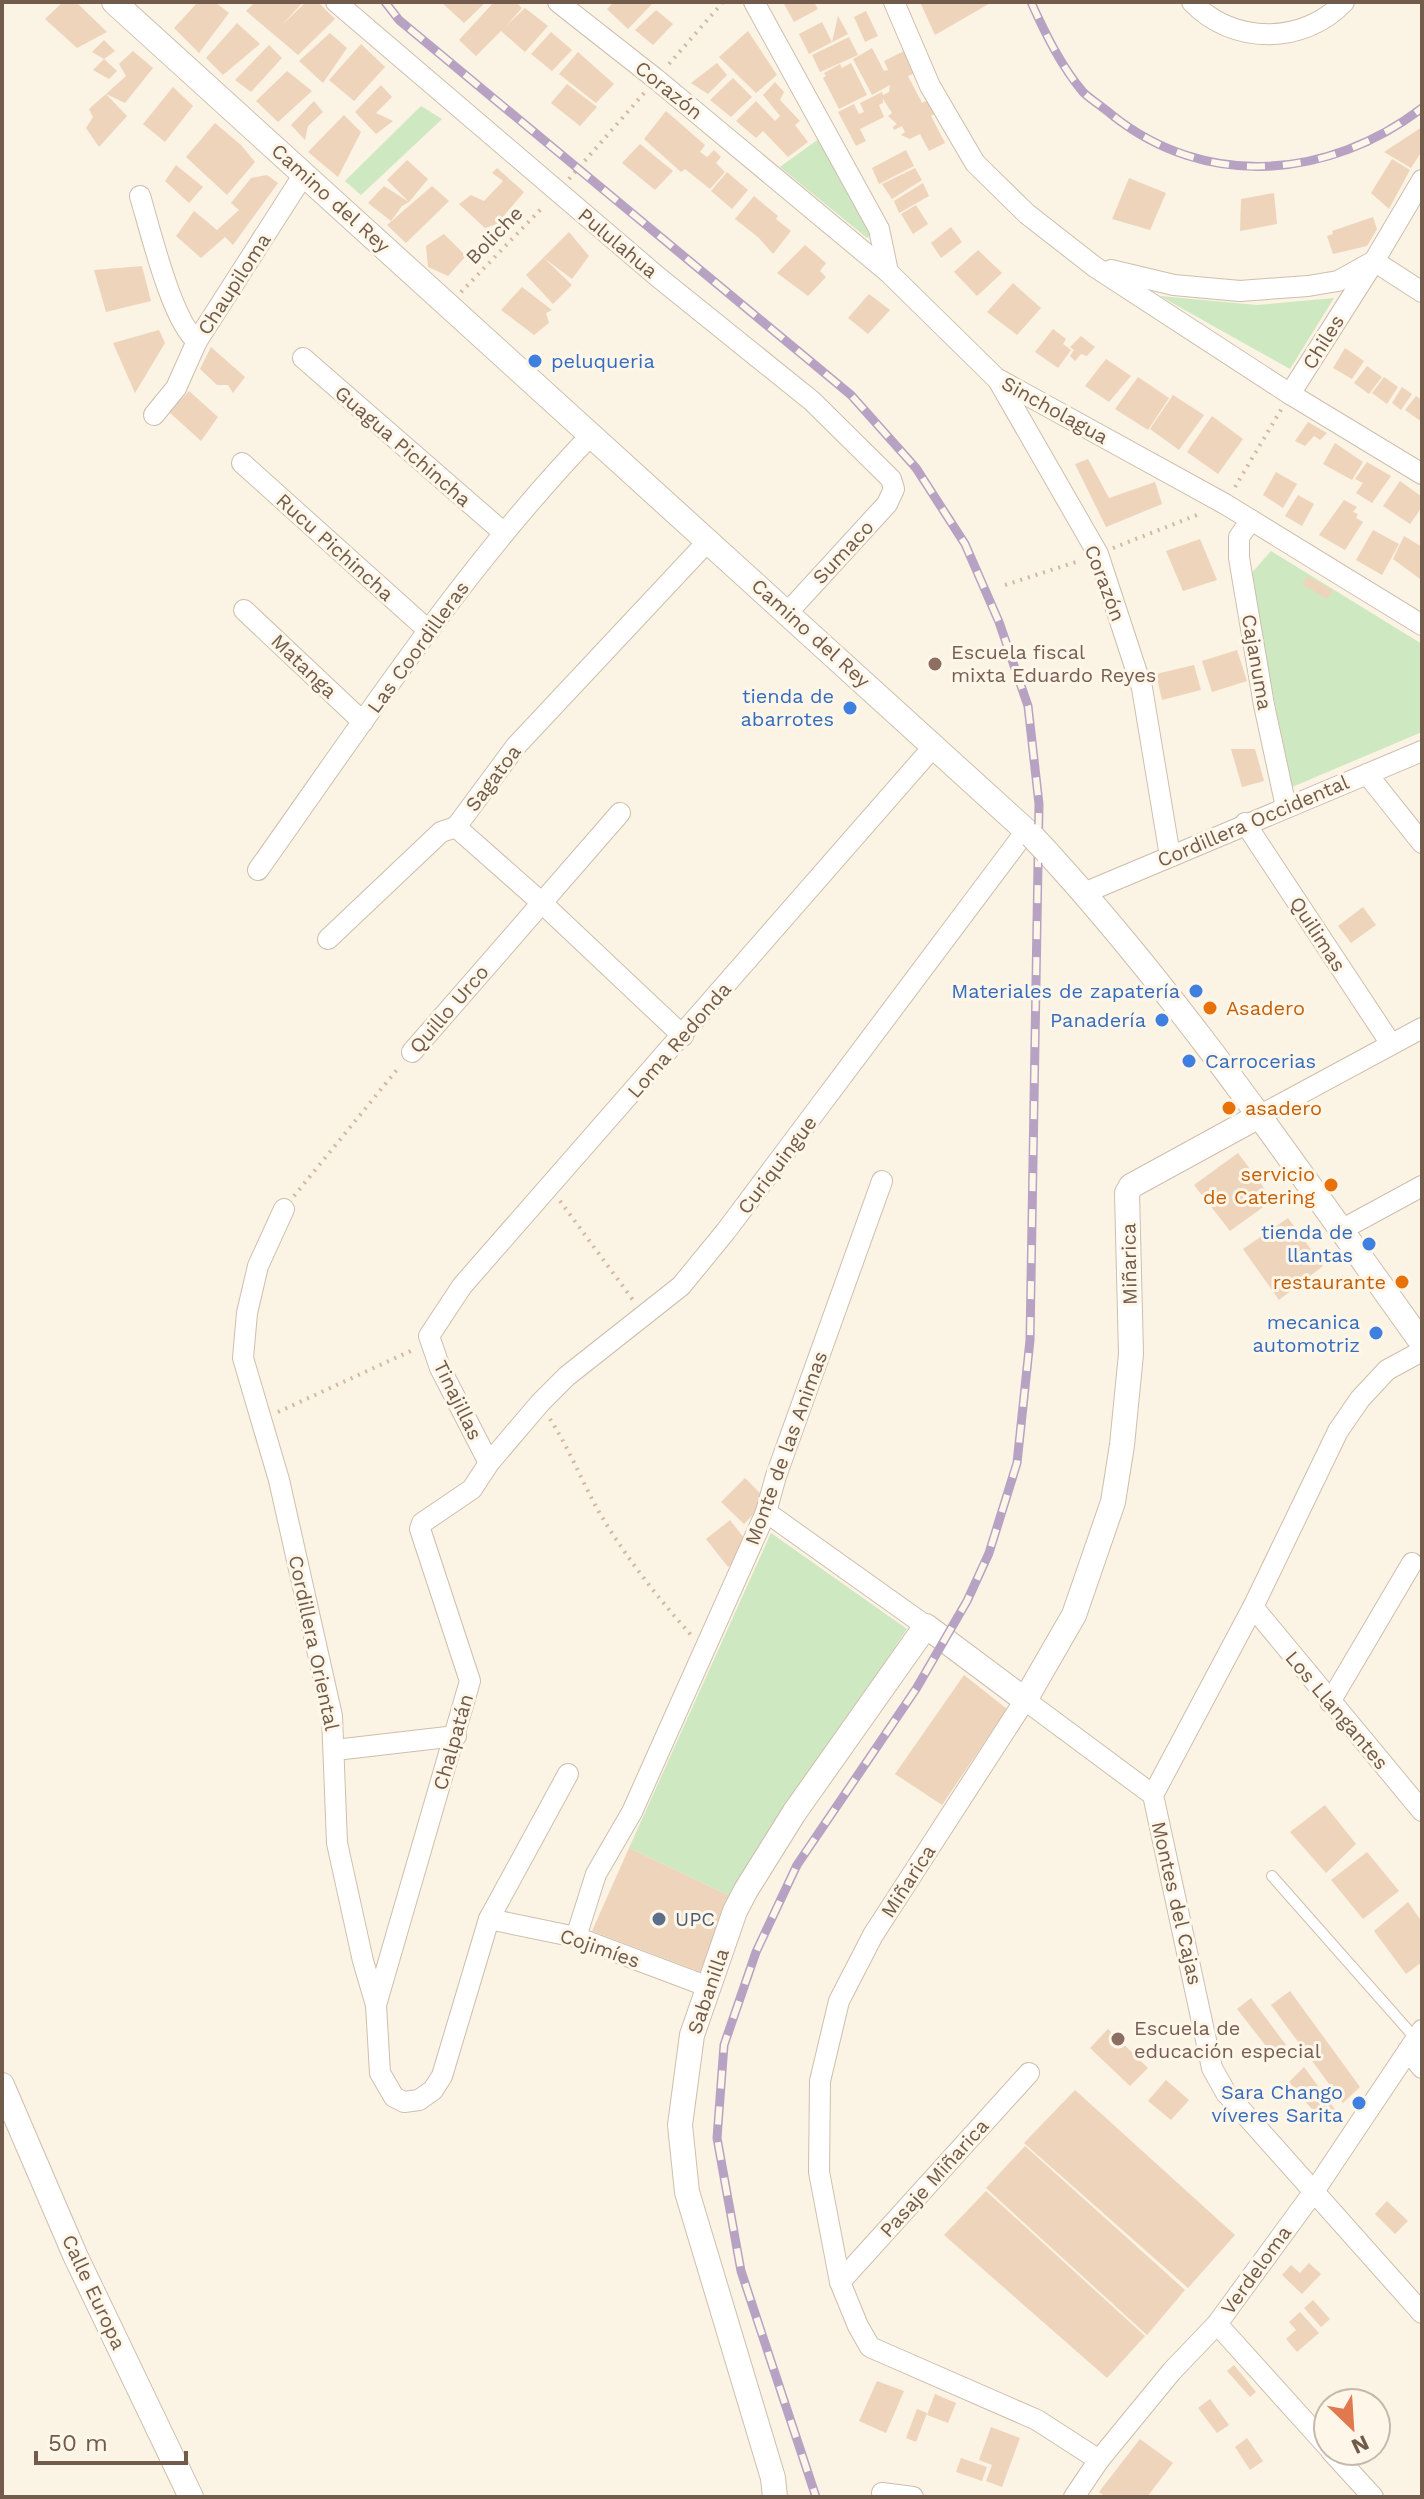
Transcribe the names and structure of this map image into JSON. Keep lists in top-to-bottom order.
{
  "streets": {
    "street": [
      "Corazón",
      "Camino del Rey",
      "Pululahua",
      "Chaupiloma",
      "Chiles",
      "Sincholagua",
      "Guagua Pichincha",
      "Rucu Pichincha",
      "Sumaco",
      "Las Coordilleras",
      "Cajanuma",
      "Matanga",
      "Sagatoa",
      "Cordillera Occidental",
      "Quilimas",
      "Quillo Urco",
      "Loma Redonda",
      "Curiquingue",
      "Miñarica",
      "Tinajillas",
      "Monte de las Animas",
      "Cordillera Oriental",
      "Los Llangantes",
      "Chalpatán",
      "Montes del Cajas",
      "Cojimíes",
      "Sabanilla",
      "Pasaje Miñarica",
      "Verdeloma",
      "Calle Europa"
    ],
    "path": ["Boliche"]
  },
  "crossings": [
    ["Corazón", "Sincholagua"],
    ["Corazón", "Cordillera Occidental"],
    ["Camino del Rey", "Boliche"],
    ["Camino del Rey", "Chaupiloma"],
    ["Camino del Rey", "Sumaco"],
    ["Camino del Rey", "Las Coordilleras"],
    ["Camino del Rey", "Sagatoa"],
    ["Camino del Rey", "Cordillera Occidental"],
    ["Camino del Rey", "Loma Redonda"],
    ["Camino del Rey", "Curiquingue"],
    ["Camino del Rey", "Miñarica"],
    ["Boliche", "Pululahua"],
    ["Pululahua", "Sumaco"],
    ["Sincholagua", "Cajanuma"],
    ["Guagua Pichincha", "Las Coordilleras"],
    ["Rucu Pichincha", "Las Coordilleras"],
    ["Las Coordilleras", "Matanga"],
    ["Cajanuma", "Cordillera Occidental"],
    ["Sagatoa", "Quillo Urco"],
    ["Sagatoa", "Loma Redonda"],
    ["Cordillera Occidental", "Quilimas"],
    ["Quillo Urco", "Cordillera Oriental"],
    ["Loma Redonda", "Tinajillas"],
    ["Curiquingue", "Tinajillas"],
    ["Curiquingue", "Chalpatán"],
    ["Miñarica", "Pasaje Miñarica"],
    ["Miñarica", "Verdeloma"],
    ["Tinajillas", "Chalpatán"],
    ["Monte de las Animas", "Cojimíes"],
    ["Cordillera Oriental", "Chalpatán"],
    ["Cordillera Oriental", "Cojimíes"],
    ["Los Llangantes", "Montes del Cajas"],
    ["Montes del Cajas", "Verdeloma"],
    ["Cojimíes", "Sabanilla"]
  ],
  "places": [
    "peluqueria",
    "Escuela fiscal mixta Eduardo Reyes",
    "tienda de abarrotes",
    "Materiales de zapatería",
    "Asadero",
    "Panadería",
    "Carrocerias",
    "asadero",
    "servicio de Catering",
    "tienda de llantas",
    "restaurante",
    "mecanica automotriz",
    "UPC",
    "Escuela de educación especial",
    "Sara Chango víveres Sarita"
  ],
  "scale_bar": "50 m",
  "north": "bottom right"
}
